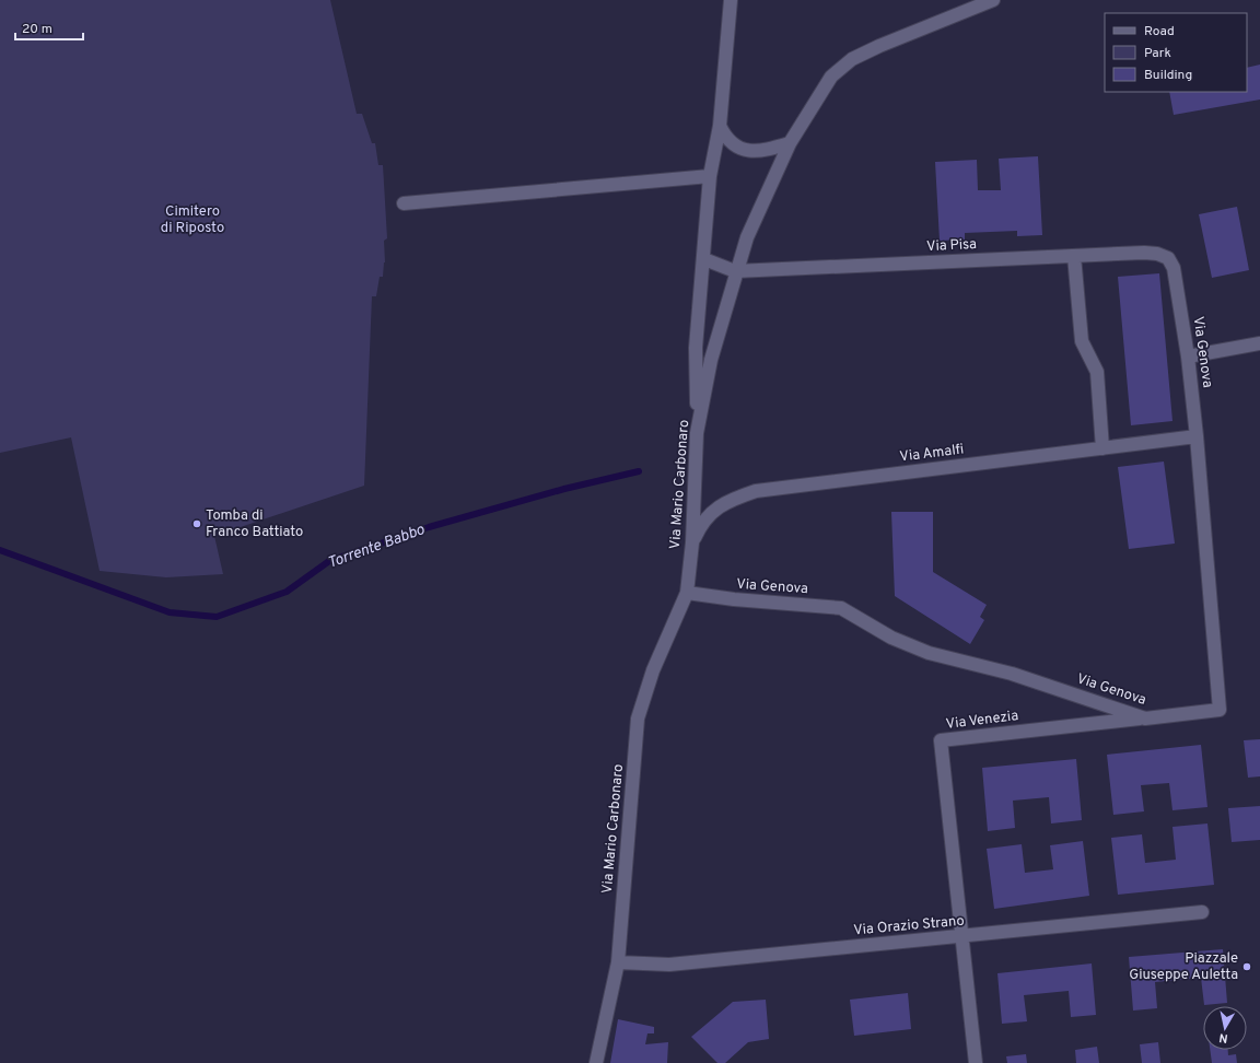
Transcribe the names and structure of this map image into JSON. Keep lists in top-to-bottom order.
{
  "streets": {
    "street": [
      "Via Pisa",
      "Via Genova",
      "Via Amalfi",
      "Via Mario Carbonaro",
      "Via Venezia",
      "Via Orazio Strano"
    ]
  },
  "crossings": [
    ["Via Pisa", "Via Genova"],
    ["Via Pisa", "Via Mario Carbonaro"],
    ["Via Genova", "Via Amalfi"],
    ["Via Genova", "Via Mario Carbonaro"],
    ["Via Genova", "Via Venezia"],
    ["Via Amalfi", "Via Mario Carbonaro"],
    ["Via Mario Carbonaro", "Via Orazio Strano"],
    ["Via Venezia", "Via Orazio Strano"]
  ],
  "water": ["Torrente Babbo"],
  "parks": ["Cimitero di Riposto"],
  "places": ["Tomba di Franco Battiato", "Piazzale Giuseppe Auletta"],
  "legend": ["Road", "Park", "Building"],
  "scale_bar": "20 m",
  "north": "bottom"
}
